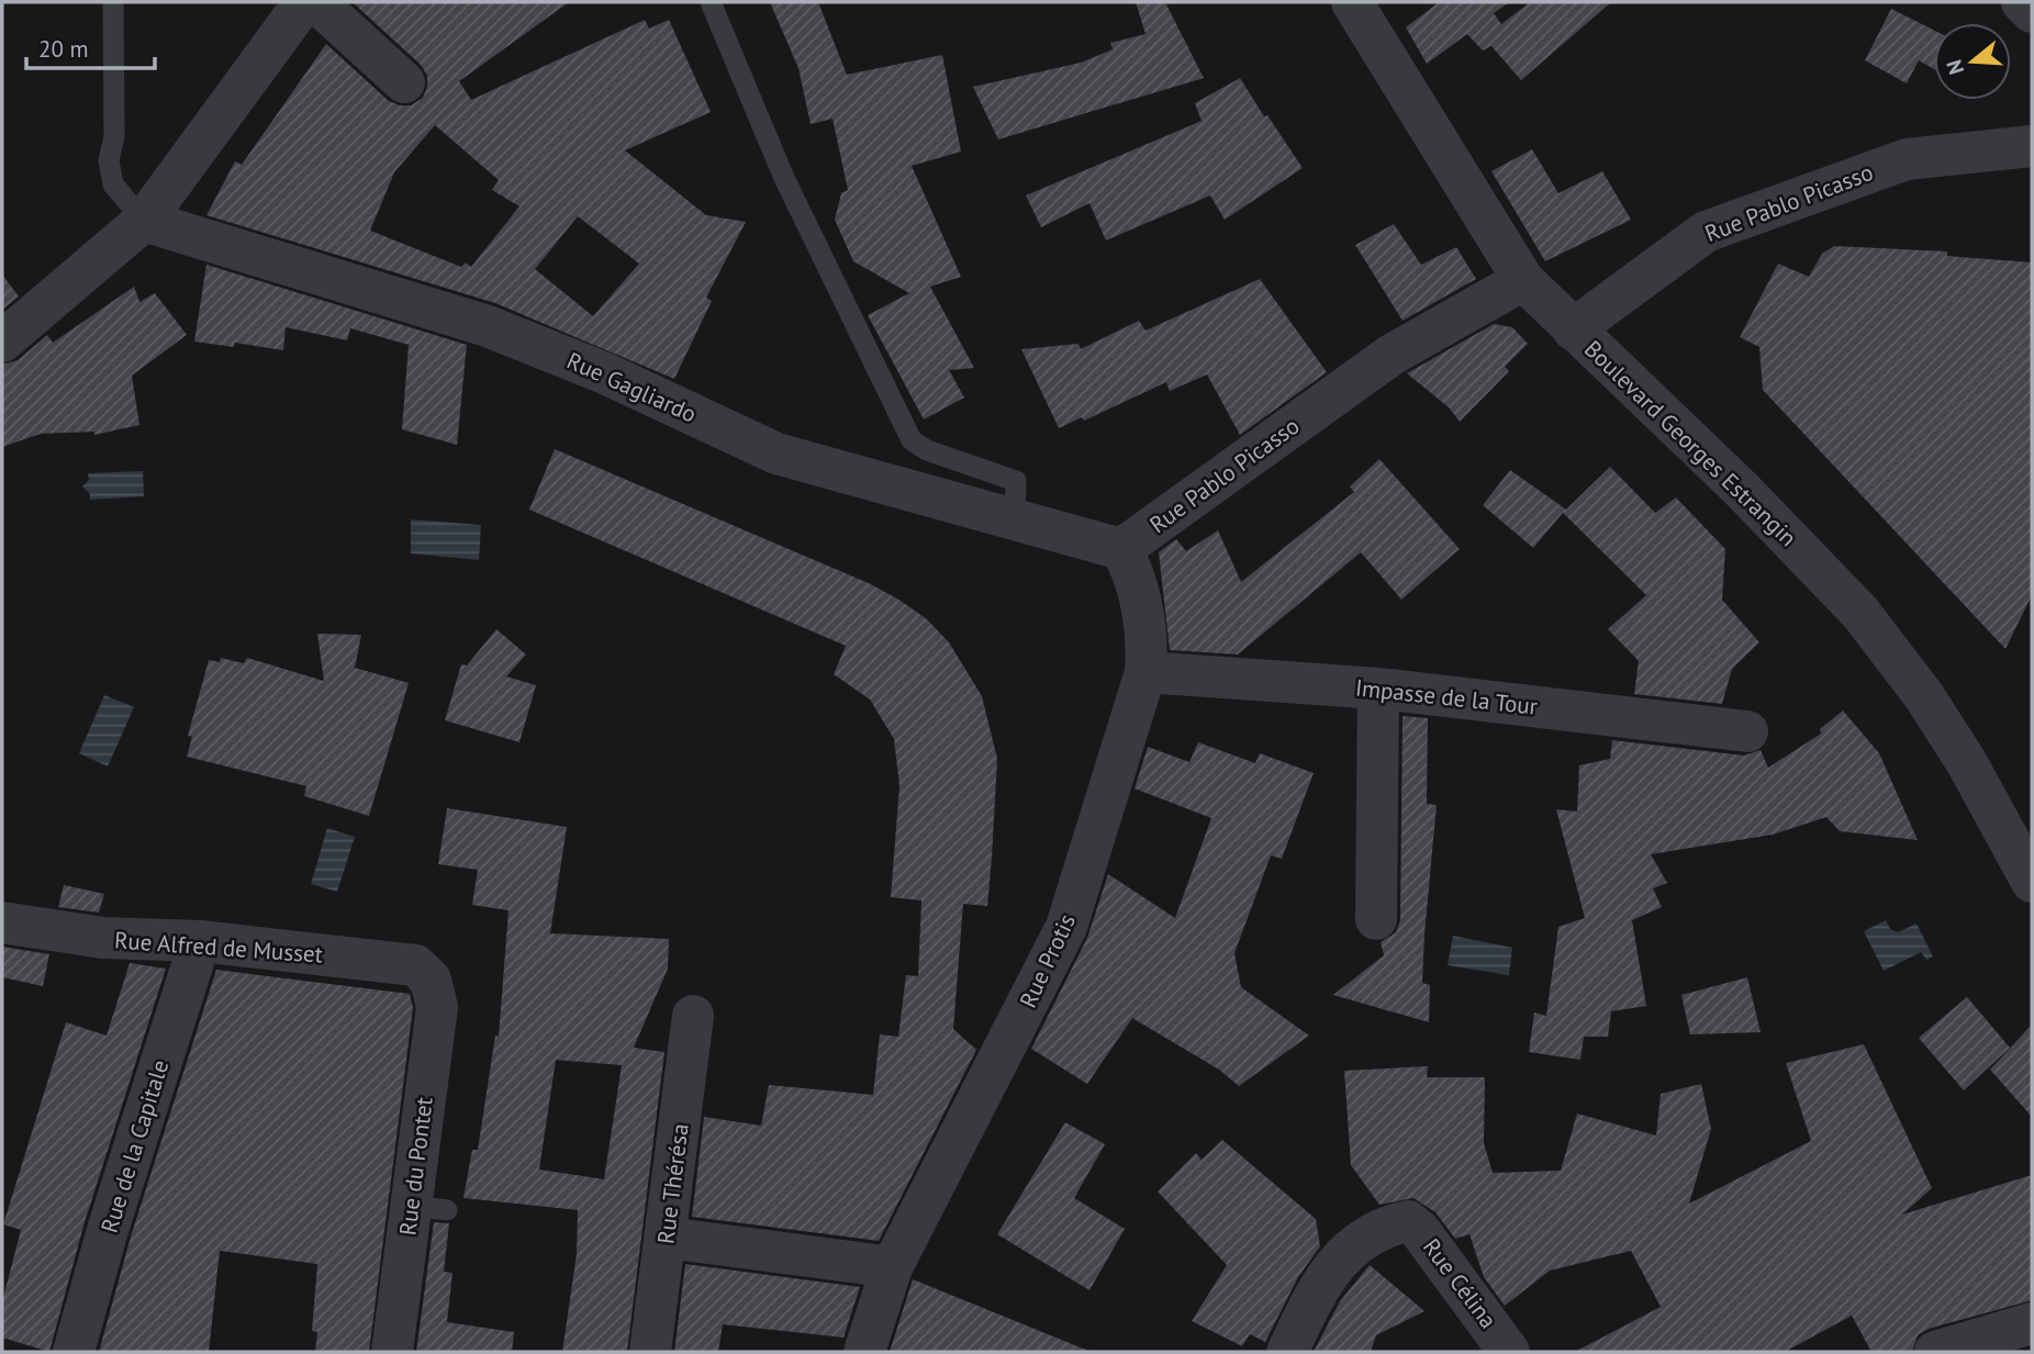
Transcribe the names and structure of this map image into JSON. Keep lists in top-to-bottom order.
{
  "streets": {
    "street": [
      "Rue Pablo Picasso",
      "Rue Gagliardo",
      "Boulevard Georges Estrangin",
      "Impasse de la Tour",
      "Rue Alfred de Musset",
      "Rue Protis",
      "Rue de la Capitale",
      "Rue du Pontet",
      "Rue Thérésa",
      "Rue Célina"
    ]
  },
  "crossings": [
    ["Rue Pablo Picasso", "Rue Gagliardo"],
    ["Rue Pablo Picasso", "Boulevard Georges Estrangin"],
    ["Rue Pablo Picasso", "Rue Protis"],
    ["Rue Gagliardo", "Rue Protis"],
    ["Impasse de la Tour", "Rue Protis"],
    ["Rue Alfred de Musset", "Rue de la Capitale"],
    ["Rue Alfred de Musset", "Rue du Pontet"]
  ],
  "scale_bar": "20 m",
  "north": "left"
}
